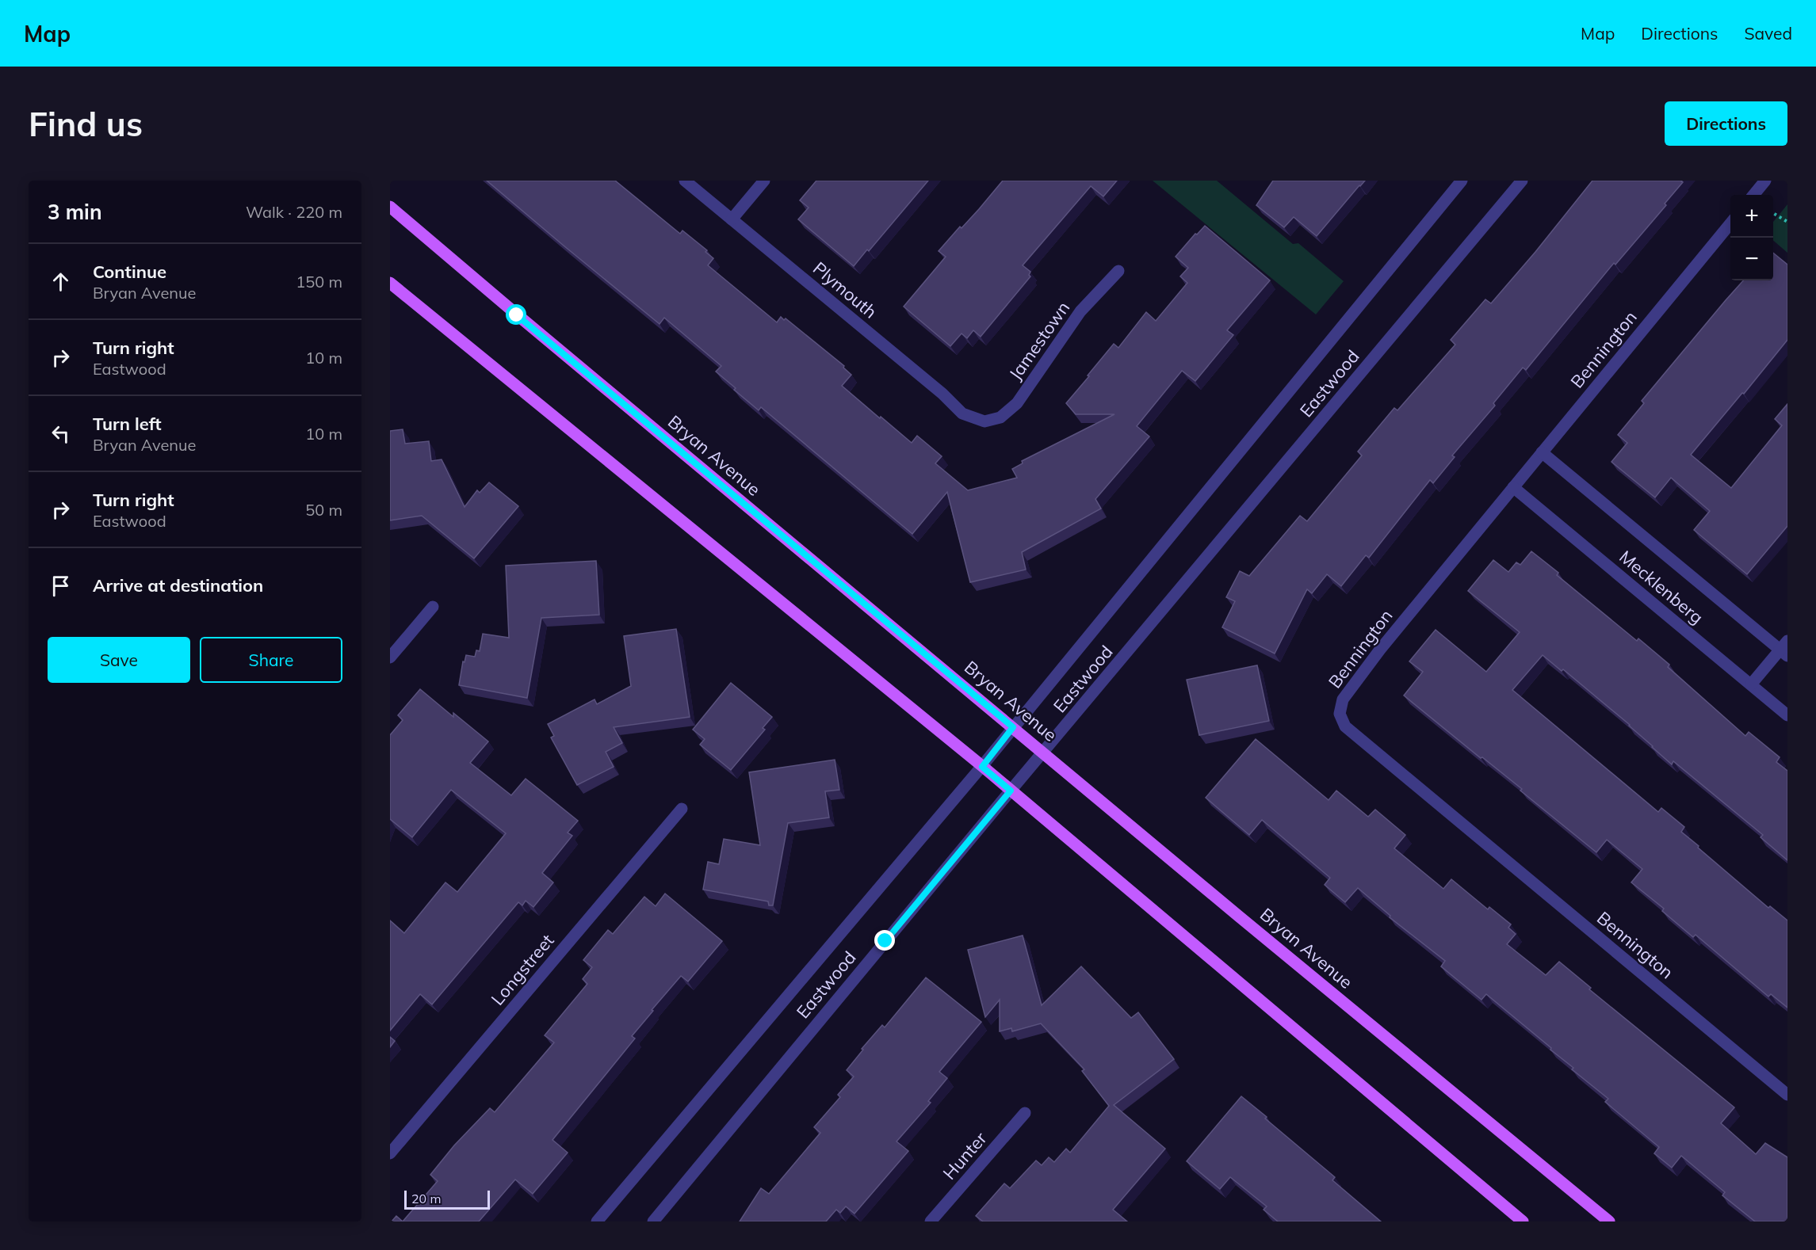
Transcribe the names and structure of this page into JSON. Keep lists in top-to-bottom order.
{
  "streets": {
    "main road": ["Bryan Avenue"],
    "street": [
      "Plymouth",
      "Jamestown",
      "Bennington",
      "Eastwood",
      "Mecklenberg",
      "Longstreet",
      "Hunter"
    ]
  },
  "crossings": [
    ["Plymouth", "Jamestown"],
    ["Bennington", "Mecklenberg"],
    ["Eastwood", "Bryan Avenue"]
  ],
  "scale_bar": "20 m",
  "page": {
    "header": "Map",
    "nav": ["Map", "Directions", "Saved"],
    "buttons": [
      "Directions",
      ["Save", "Share"]
    ],
    "title": "Find us",
    "heading": ["3 min", "Walk · 220 m"],
    "map_buttons": ["+", "−"],
    "list": [
      ["Continue", "Bryan Avenue", "150 m"],
      ["Turn right", "Eastwood", "10 m"],
      ["Turn left", "Bryan Avenue", "10 m"],
      ["Turn right", "Eastwood", "50 m"],
      "Arrive at destination"
    ],
    "scale": "20 m"
  }
}
